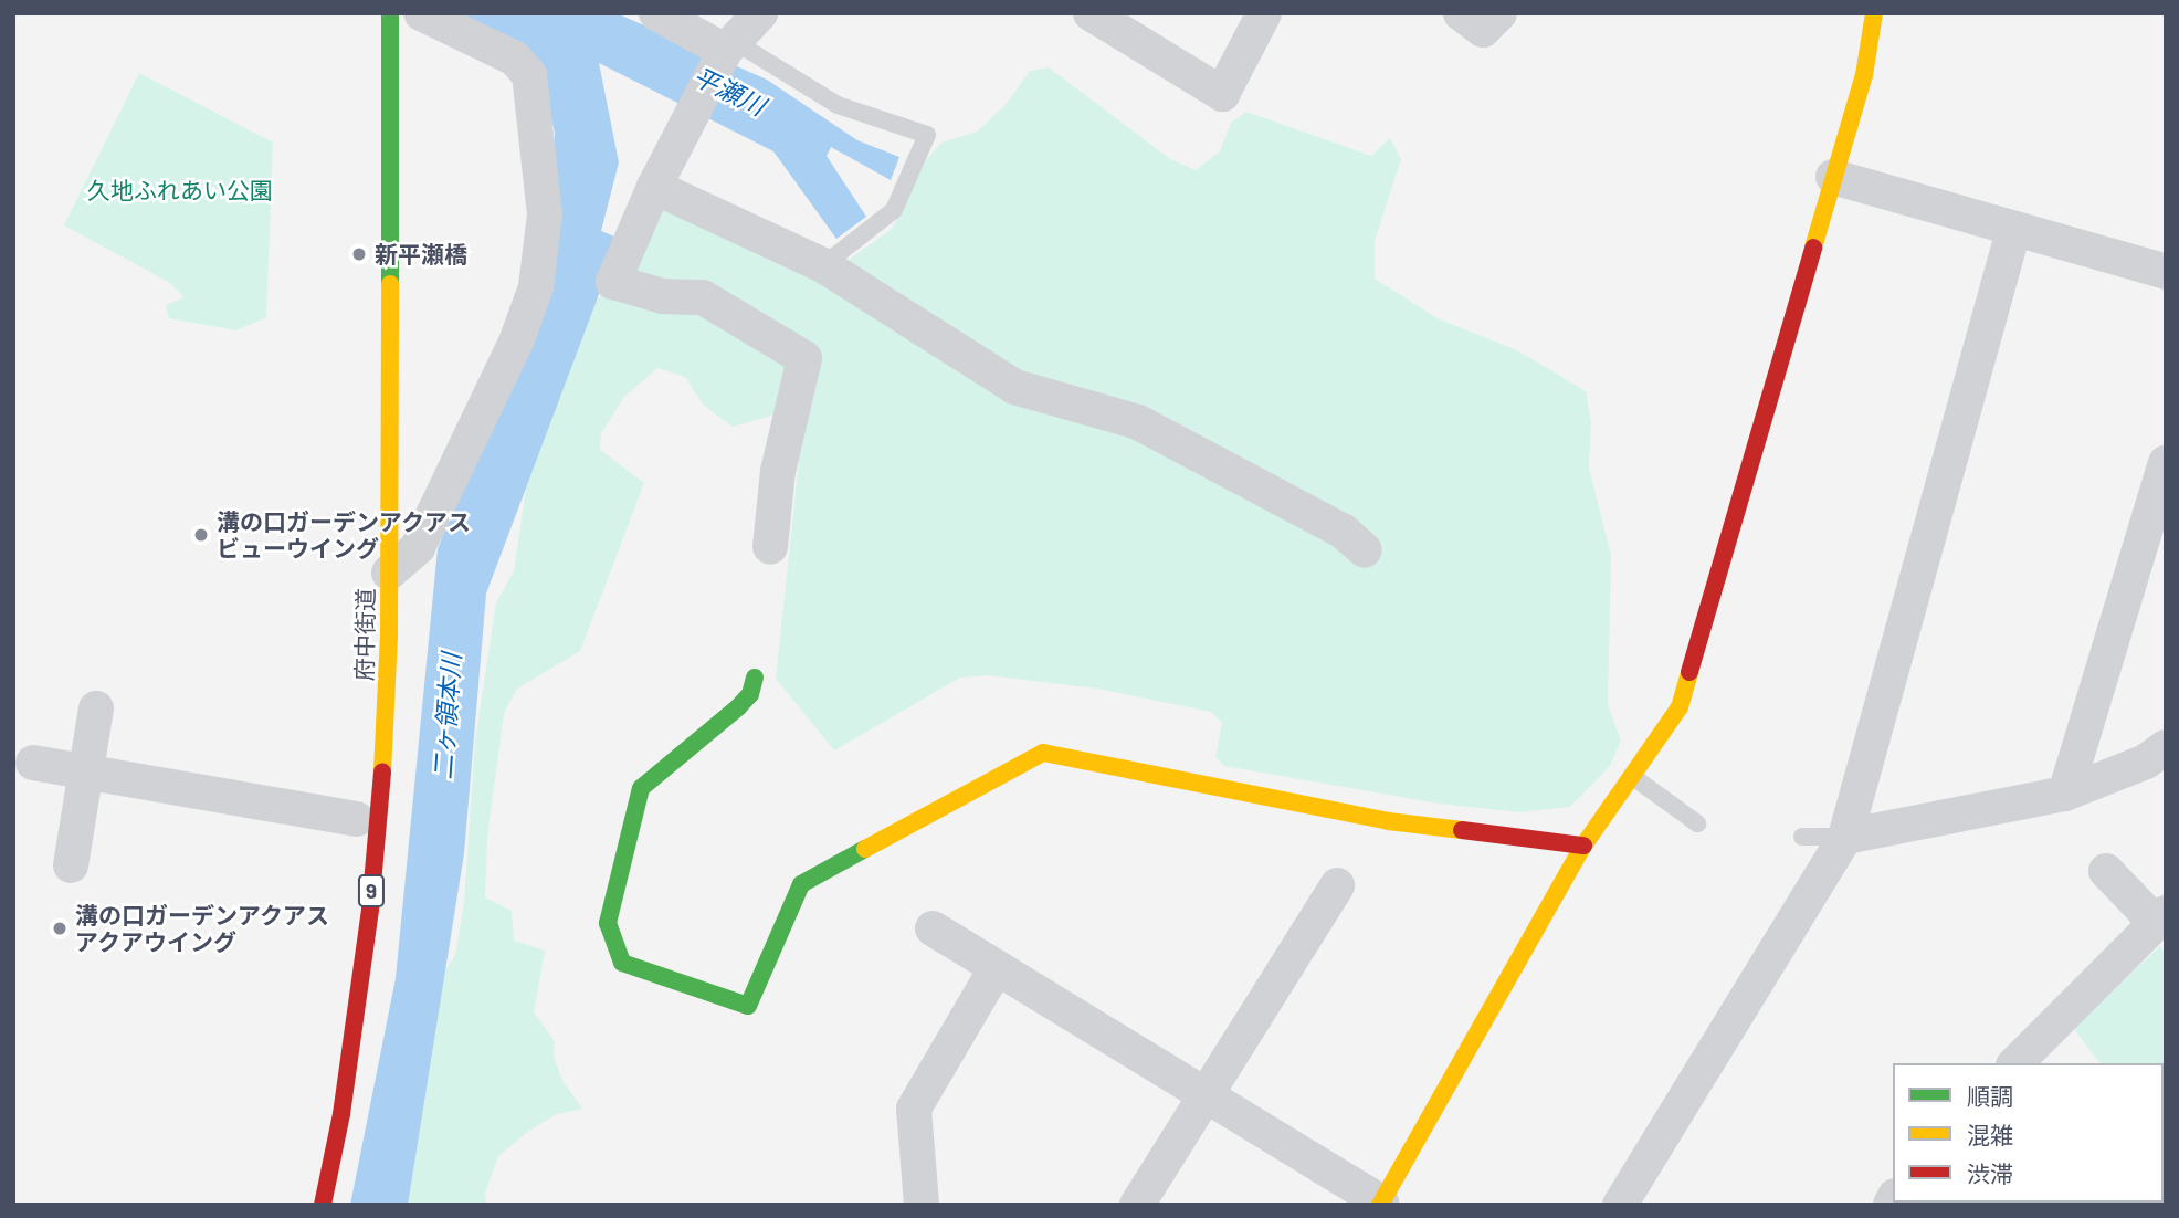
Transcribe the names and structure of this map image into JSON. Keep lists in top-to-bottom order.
{
  "streets": {
    "street": ["府中街道", "9"]
  },
  "water": ["平瀬川", "二ヶ領本川"],
  "parks": ["久地ふれあい公園"],
  "places": ["新平瀬橋", "溝の口ガーデンアクアス ビューウイング", "溝の口ガーデンアクアス アクアウイング"],
  "legend": ["順調", "混雑", "渋滞"]
}
